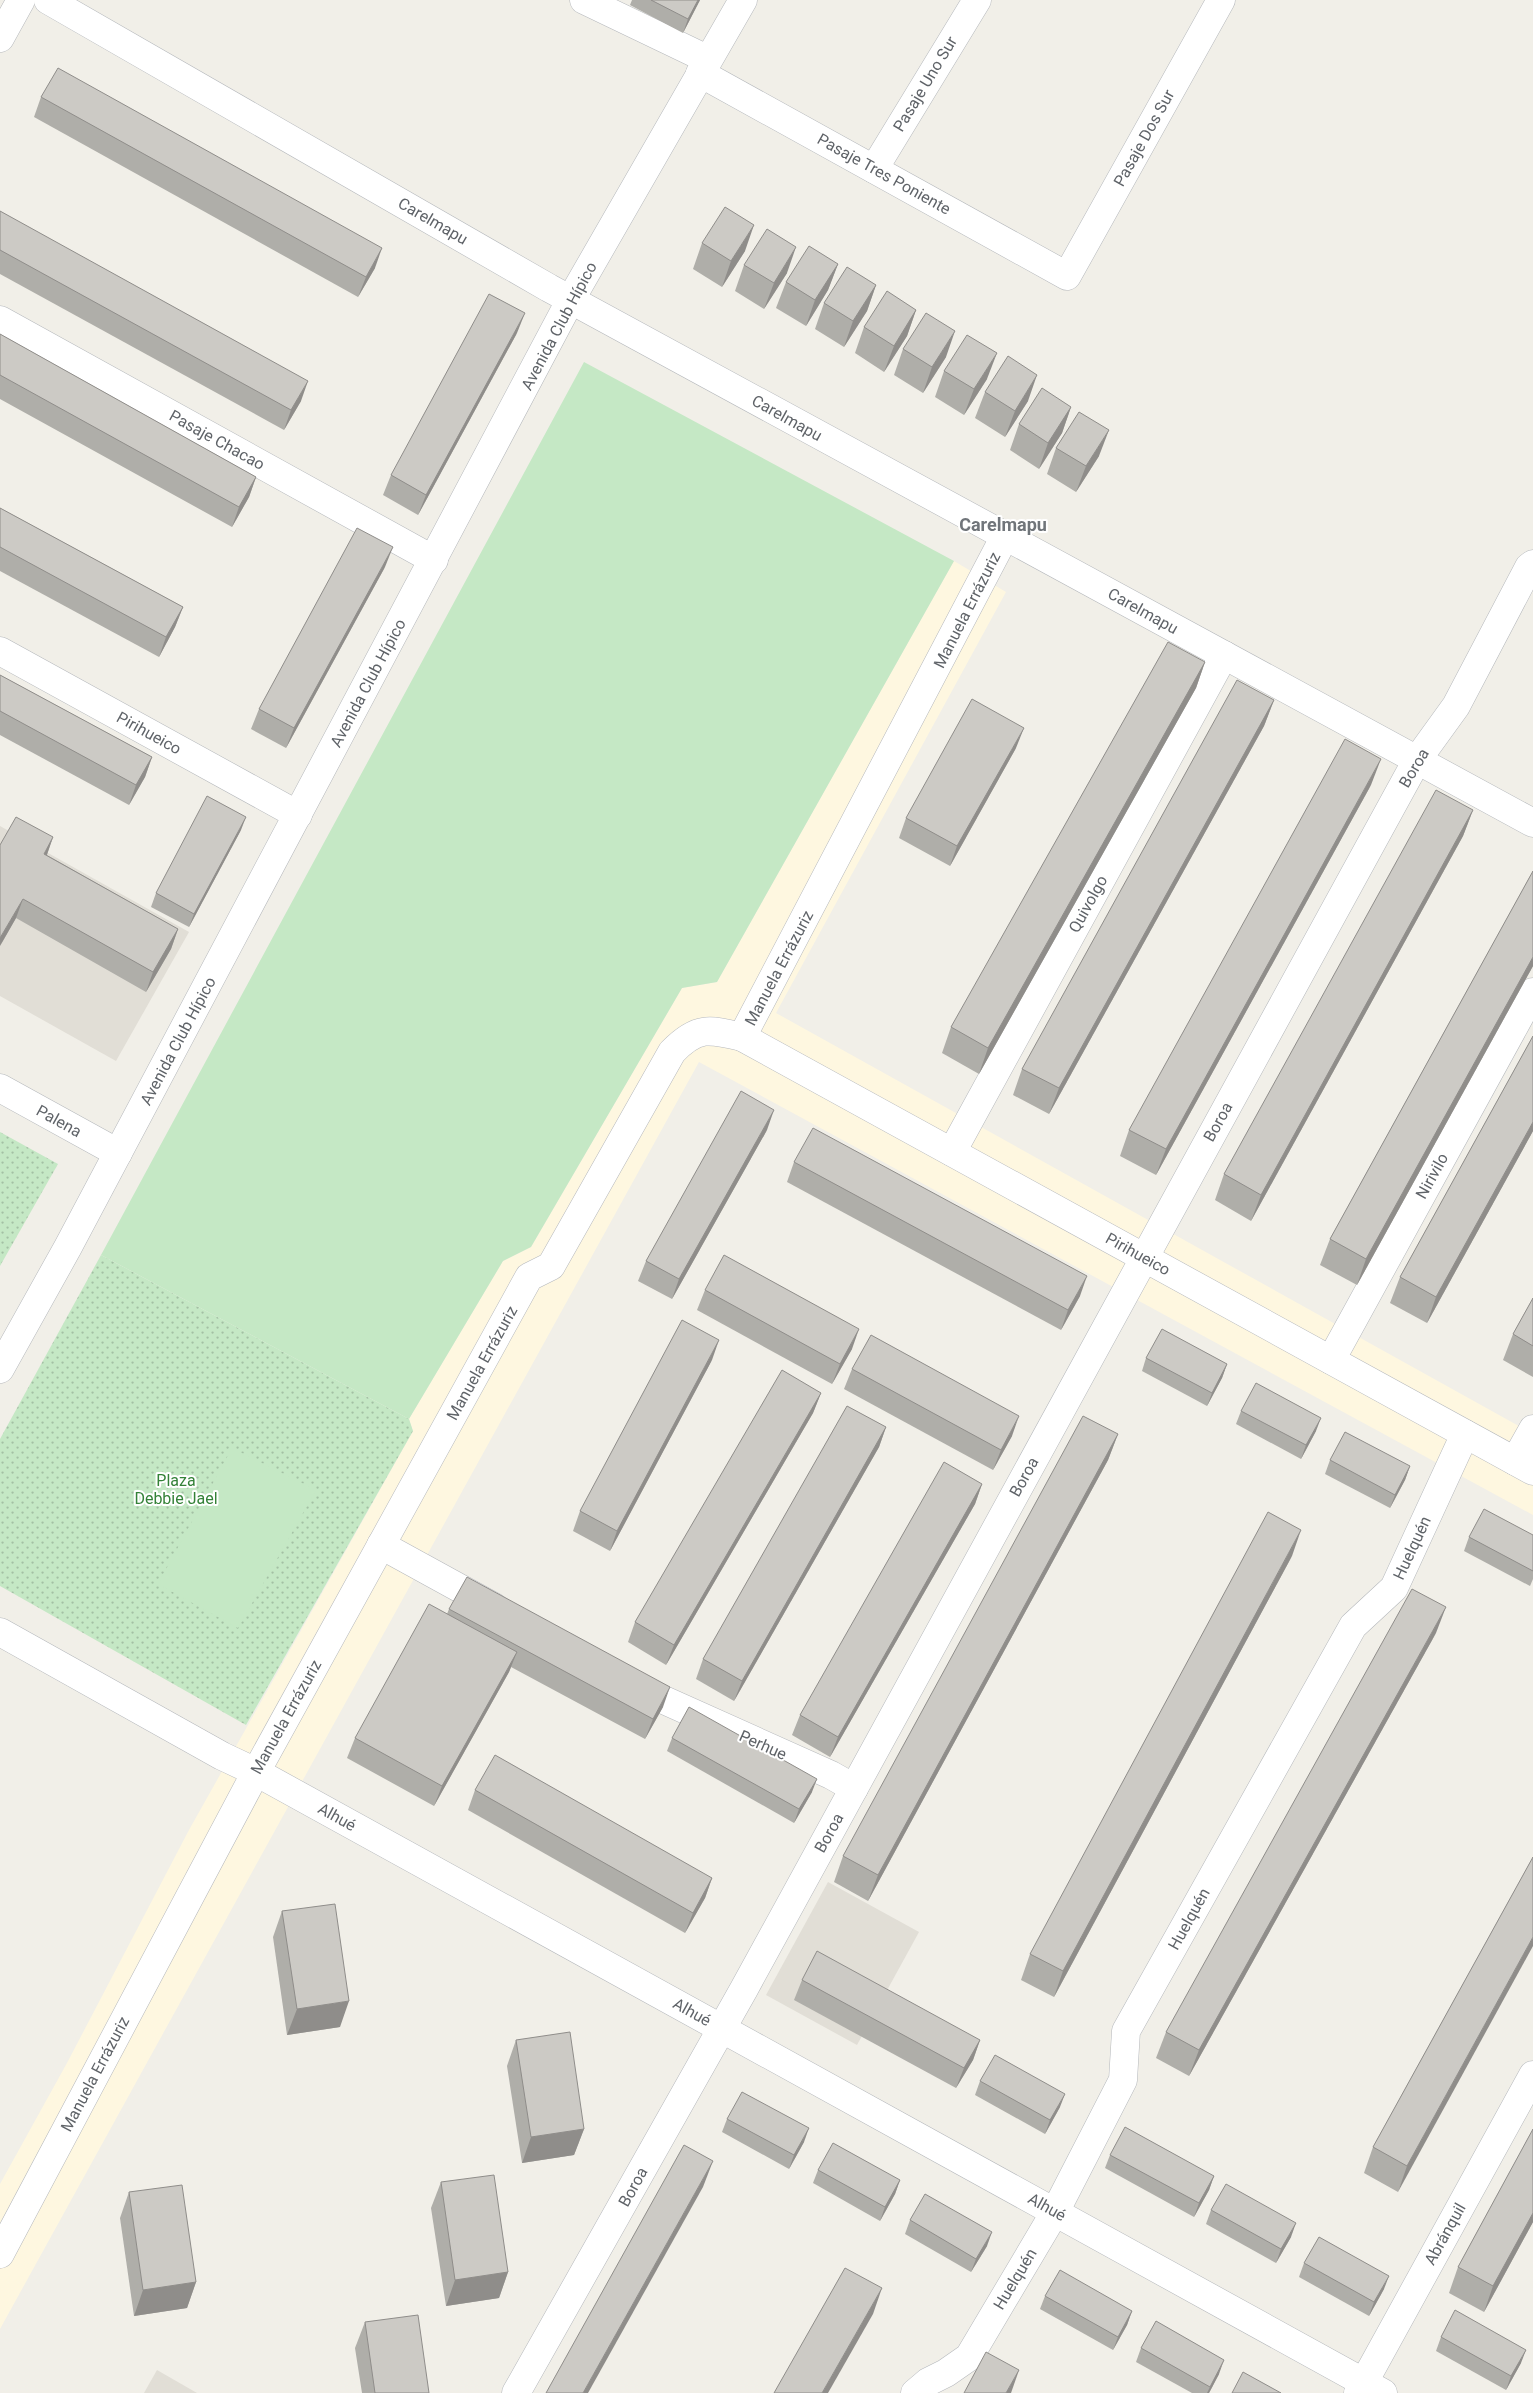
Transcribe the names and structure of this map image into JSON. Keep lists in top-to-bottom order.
{
  "streets": {
    "street": [
      "Pasaje Uno Sur",
      "Pasaje Dos Sur",
      "Pasaje Tres Poniente",
      "Carelmapu",
      "Avenida Club Hípico",
      "Pasaje Chacao",
      "Manuela Errázuriz",
      "Pirihueico",
      "Boroa",
      "Quivolgo",
      "Palena",
      "Nirivilo",
      "Huelquén",
      "Perhue",
      "Alhué",
      "Abránquil"
    ]
  },
  "crossings": [
    ["Pasaje Uno Sur", "Pasaje Tres Poniente"],
    ["Pasaje Dos Sur", "Pasaje Tres Poniente"],
    ["Pasaje Tres Poniente", "Avenida Club Hípico"],
    ["Carelmapu", "Avenida Club Hípico"],
    ["Carelmapu", "Manuela Errázuriz"],
    ["Carelmapu", "Boroa"],
    ["Carelmapu", "Quivolgo"],
    ["Avenida Club Hípico", "Pasaje Chacao"],
    ["Avenida Club Hípico", "Pirihueico"],
    ["Avenida Club Hípico", "Palena"],
    ["Manuela Errázuriz", "Pirihueico"],
    ["Manuela Errázuriz", "Alhué"],
    ["Pirihueico", "Boroa"],
    ["Pirihueico", "Quivolgo"],
    ["Pirihueico", "Nirivilo"],
    ["Pirihueico", "Huelquén"],
    ["Boroa", "Perhue"],
    ["Boroa", "Alhué"],
    ["Huelquén", "Alhué"],
    ["Alhué", "Abránquil"]
  ],
  "districts": ["Carelmapu"],
  "parks": ["Plaza Debbie Jael"]
}
